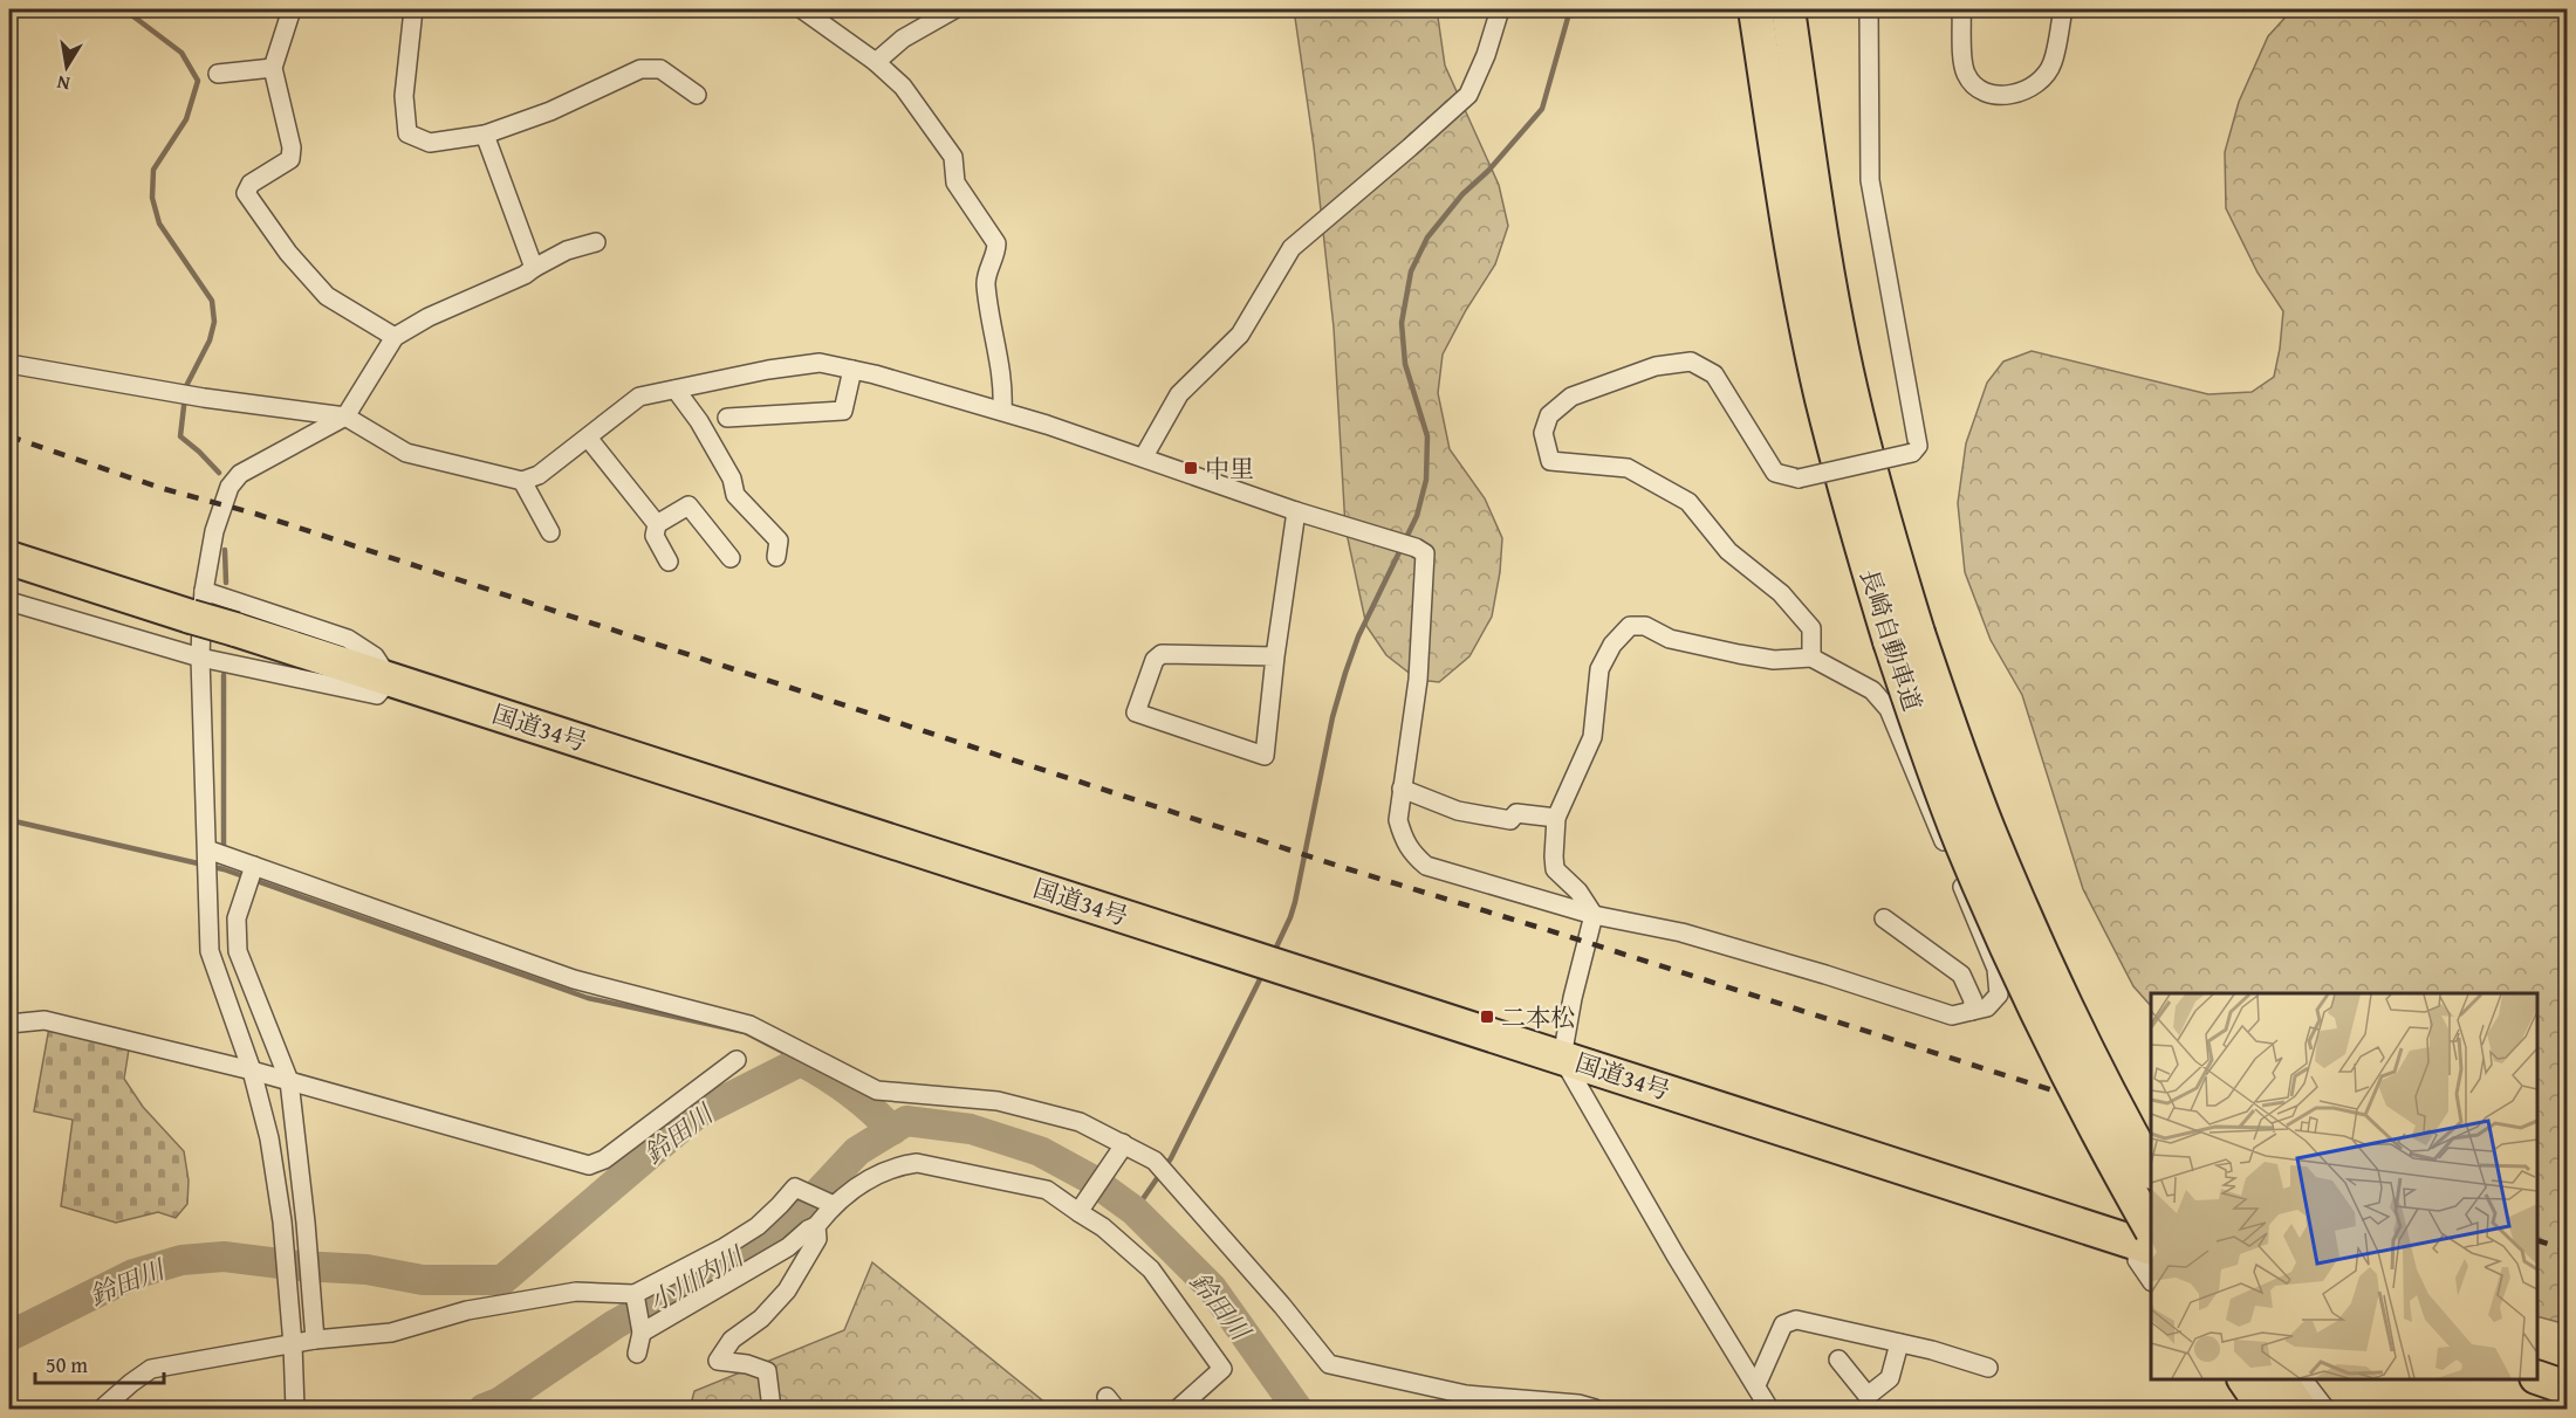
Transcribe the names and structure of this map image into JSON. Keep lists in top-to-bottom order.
{
  "streets": {
    "highway": ["長崎自動車道", "国道34号"]
  },
  "crossings": [
    ["長崎自動車道", "国道34号"]
  ],
  "water": ["鈴田川", "小川内川"],
  "places": {
    "transit": ["中里", "二本松"]
  },
  "scale_bar": "50 m",
  "north": "bottom"
}
